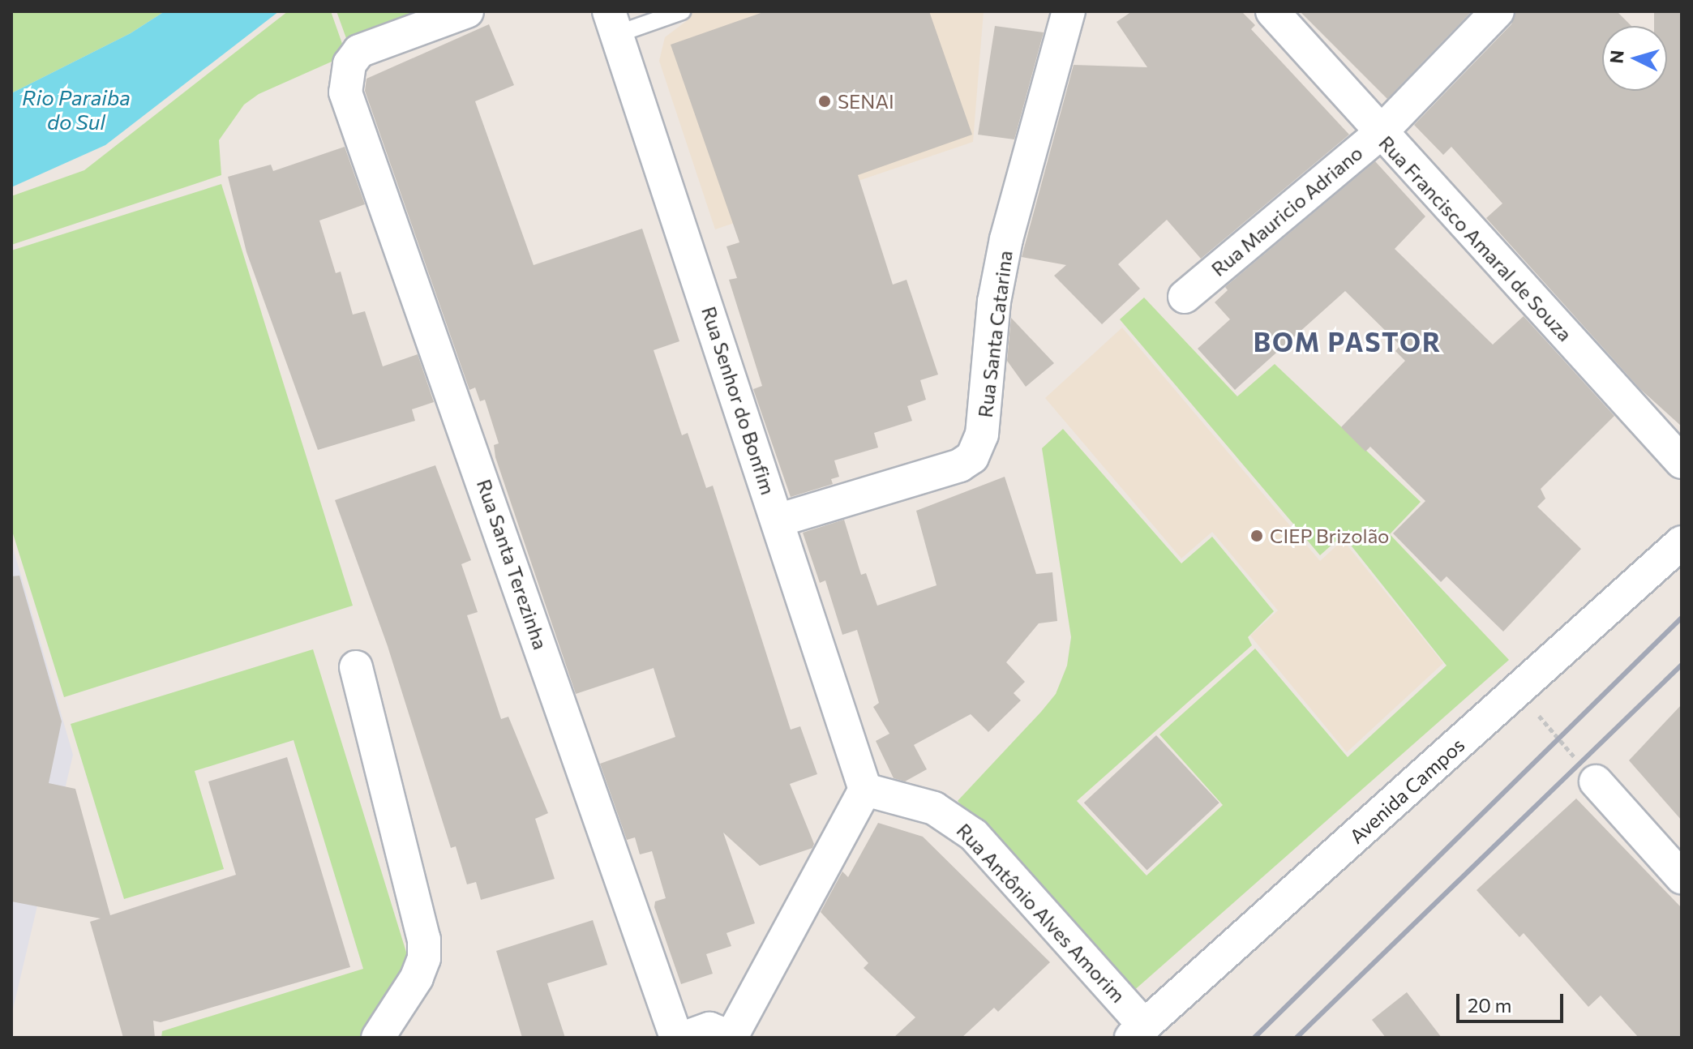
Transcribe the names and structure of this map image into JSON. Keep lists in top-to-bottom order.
{
  "streets": {
    "street": [
      "Rua Mauricio Adriano",
      "Rua Francisco Amaral de Souza",
      "Rua Santa Catarina",
      "Rua Senhor do Bonfim",
      "Rua Santa Terezinha",
      "Avenida Campos",
      "Rua Antônio Alves Amorim"
    ]
  },
  "crossings": [
    ["Rua Mauricio Adriano", "Rua Francisco Amaral de Souza"],
    ["Rua Santa Catarina", "Rua Senhor do Bonfim"],
    ["Rua Senhor do Bonfim", "Rua Antônio Alves Amorim"],
    ["Avenida Campos", "Rua Antônio Alves Amorim"]
  ],
  "districts": ["BOM PASTOR"],
  "water": ["Rio Paraiba do Sul"],
  "places": ["SENAI", "CIEP Brizolão"],
  "scale_bar": "20 m",
  "north": "left"
}
